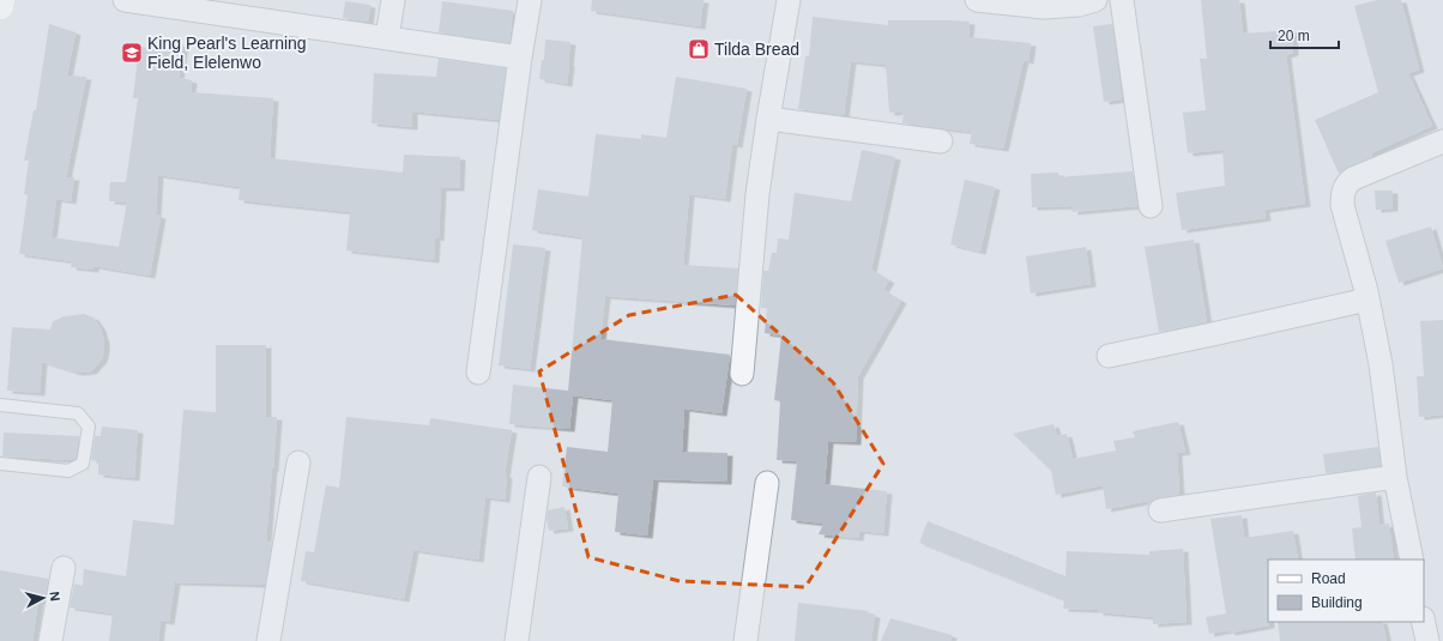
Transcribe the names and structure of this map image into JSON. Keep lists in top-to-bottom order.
{
  "places": {
    "shop": ["Tilda Bread"],
    "school or university": ["King Pearl's Learning Field, Elelenwo"]
  },
  "legend": ["Road", "Building"],
  "scale_bar": "20 m",
  "north": "right"
}
